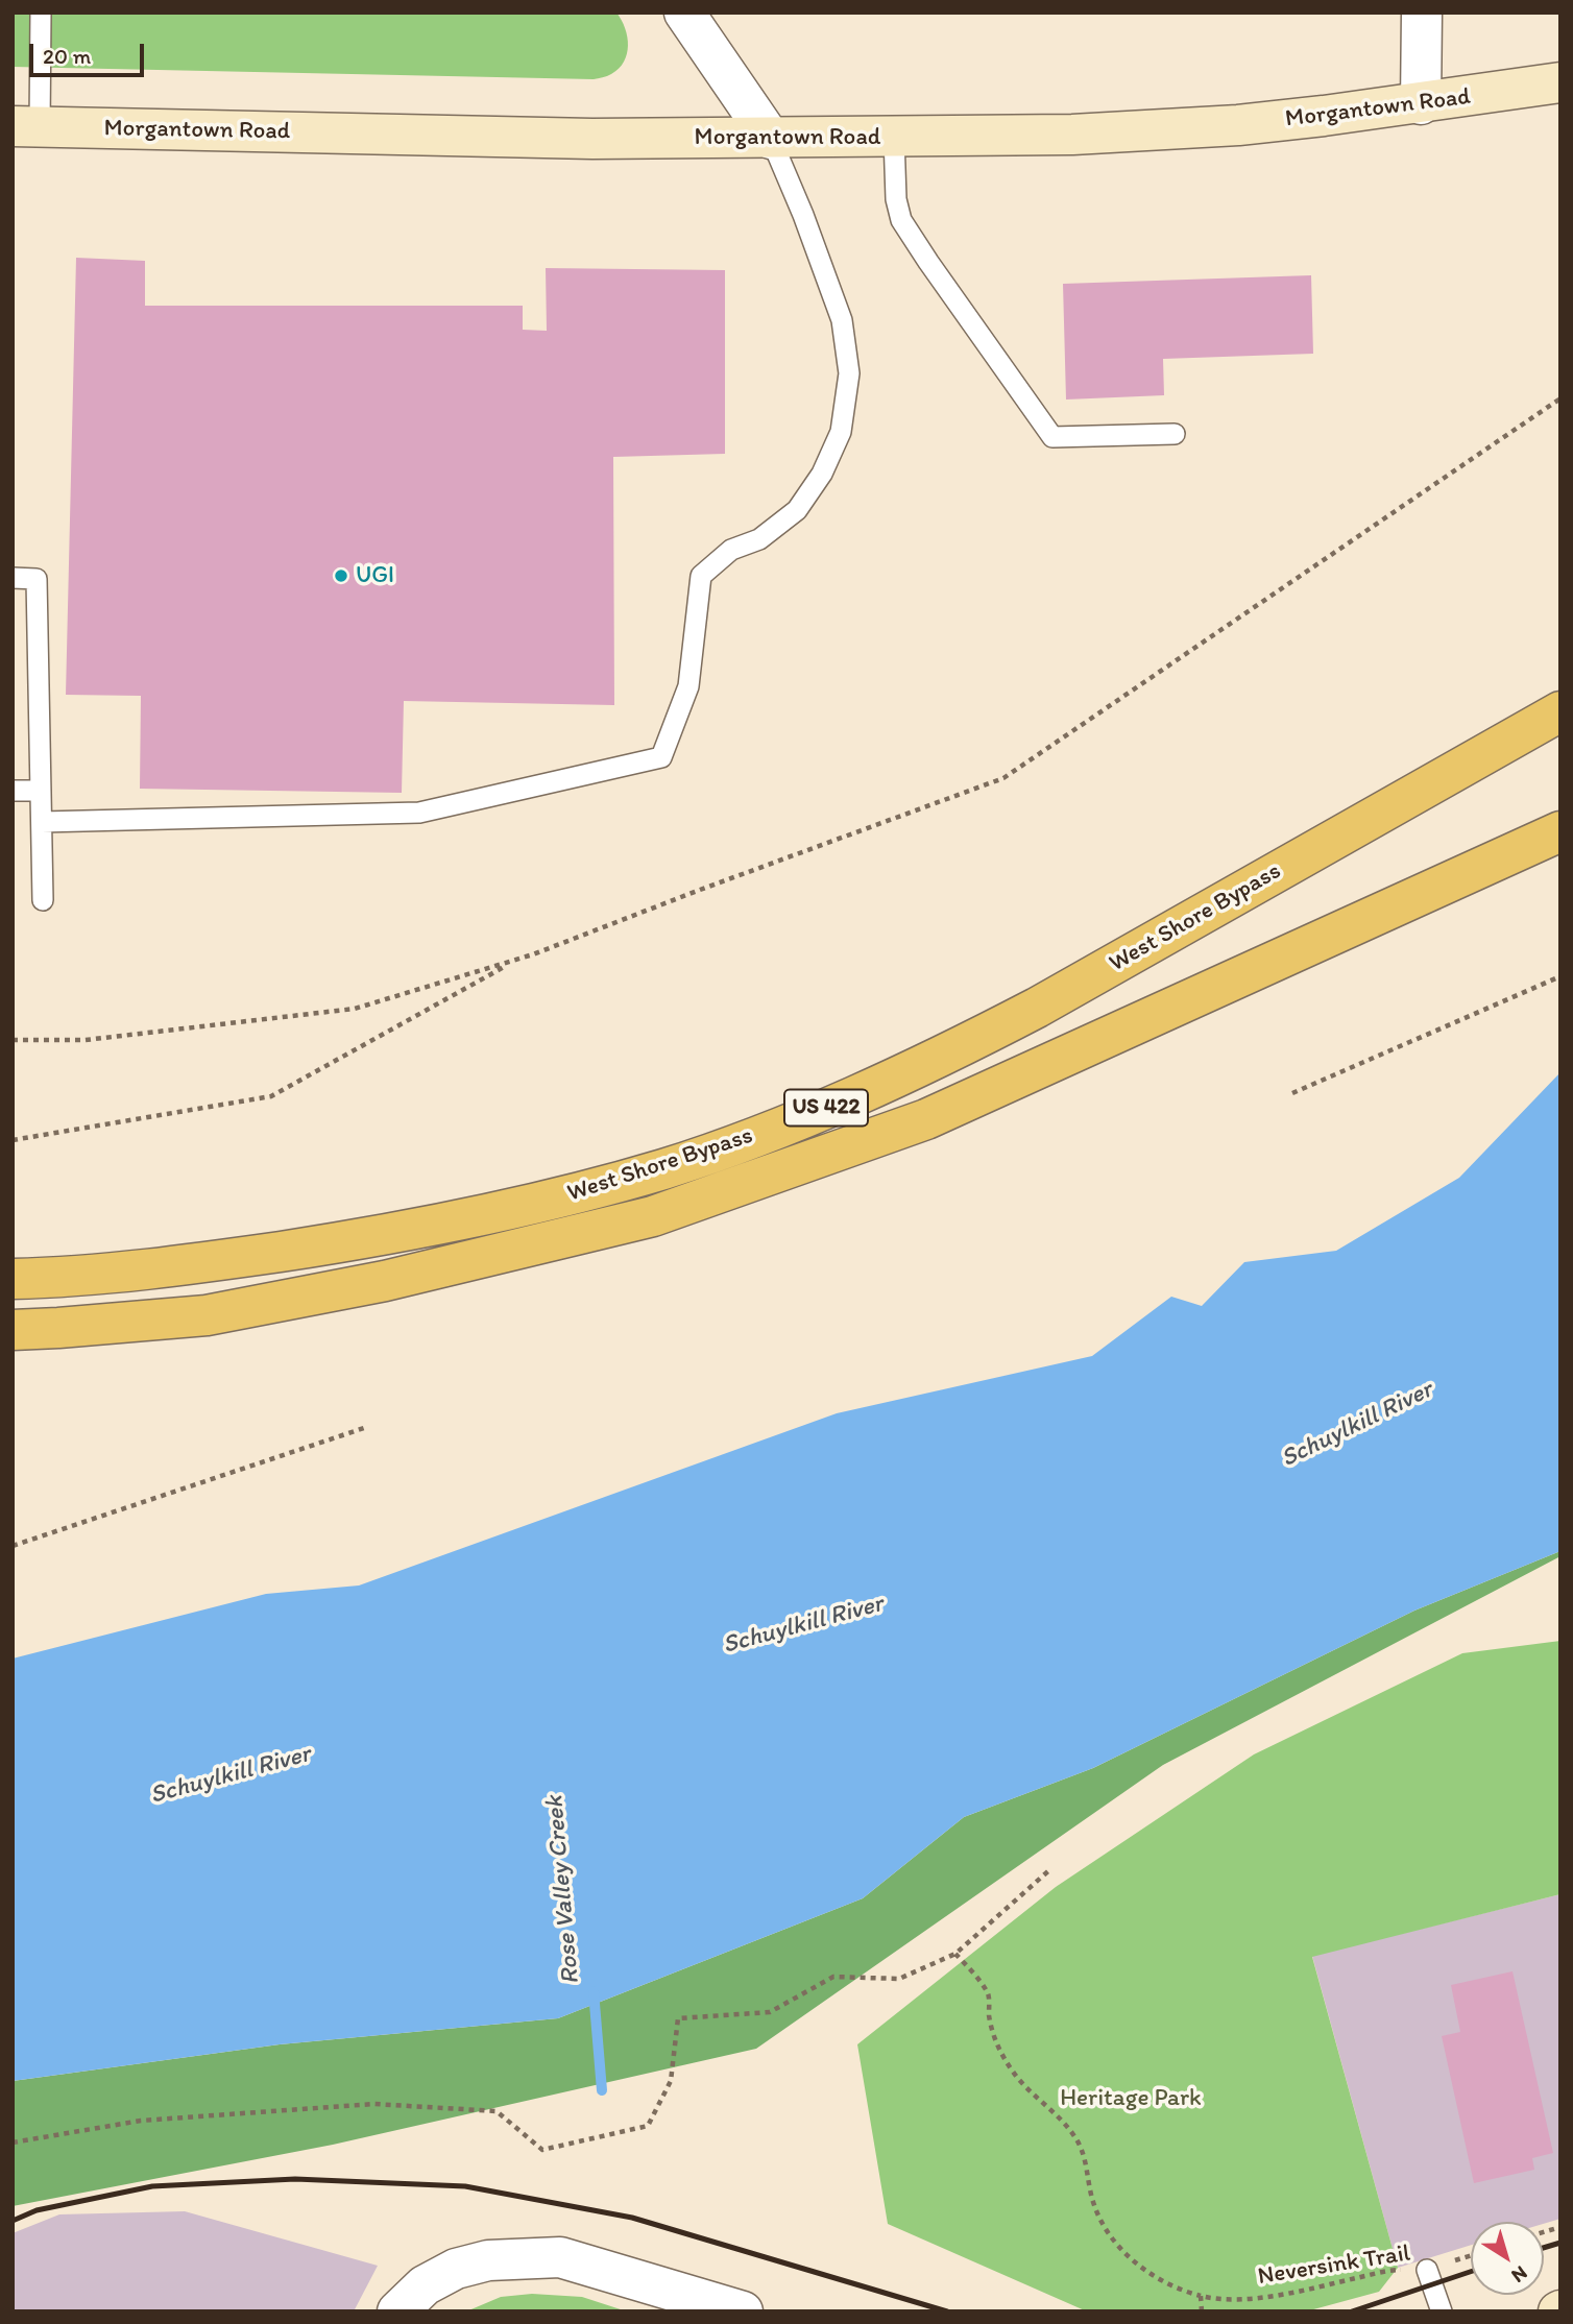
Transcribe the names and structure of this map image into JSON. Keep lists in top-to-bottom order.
{
  "streets": {
    "highway": ["West Shore Bypass", "US 422"],
    "main road": ["Morgantown Road"],
    "path": ["Neversink Trail"]
  },
  "water": ["Schuylkill River", "Rose Valley Creek"],
  "parks": ["Heritage Park"],
  "places": ["UGI"],
  "scale_bar": "20 m",
  "north": "bottom right"
}
